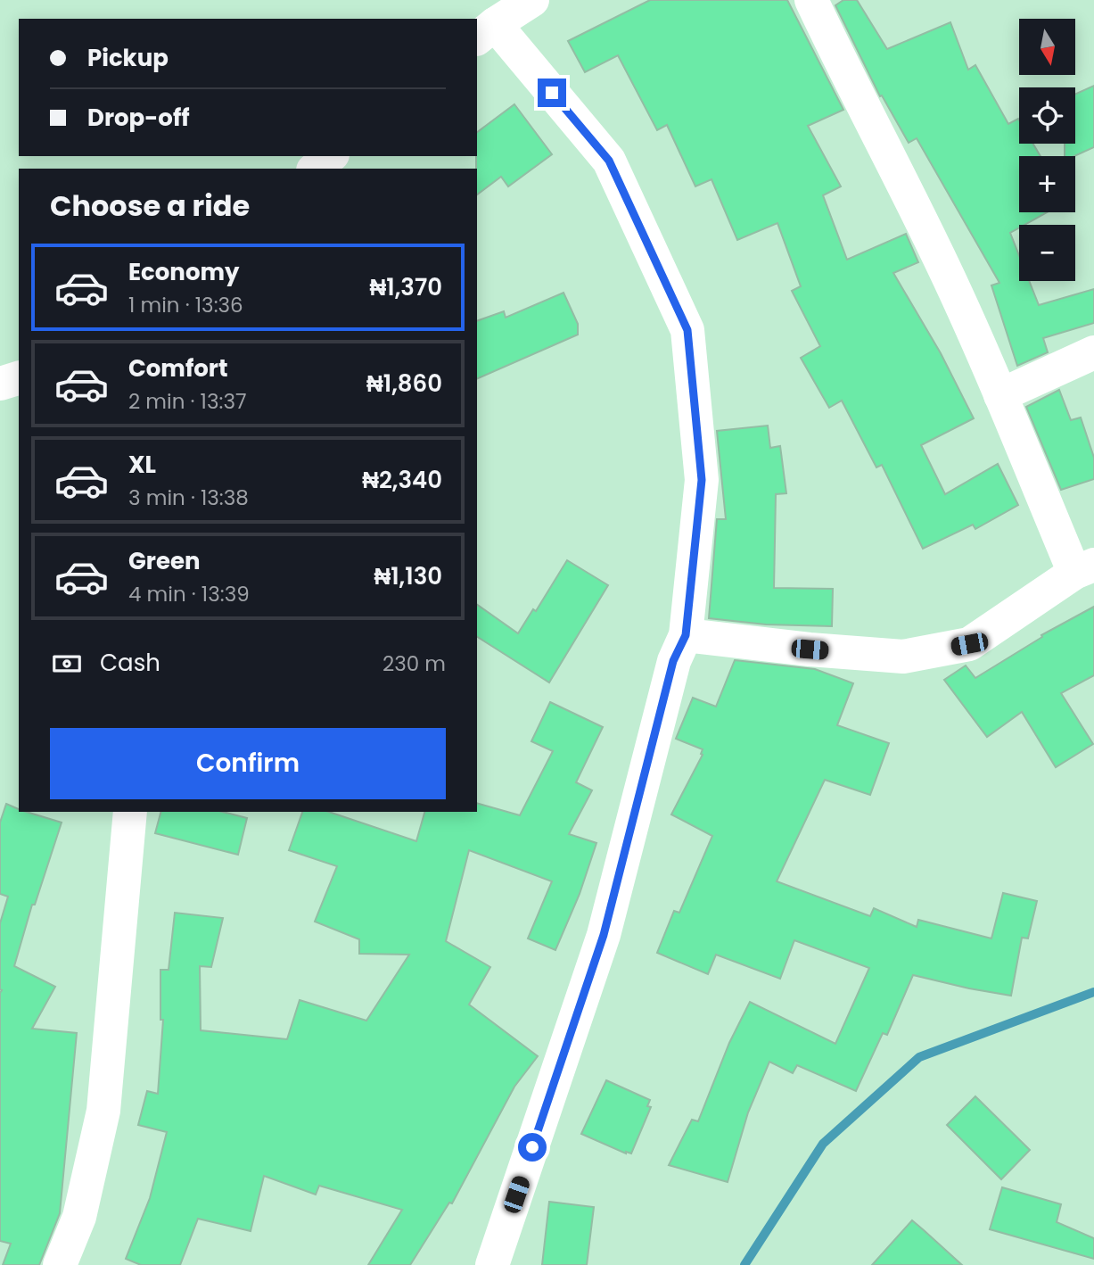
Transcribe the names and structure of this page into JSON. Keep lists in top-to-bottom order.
{
  "north": "bottom",
  "page": {
    "map_buttons": ["+", "−"],
    "banner": ["Pickup", "Drop-off"],
    "heading": "Choose a ride",
    "list": [
      {
        "name": "Economy",
        "note": "1 min · 13:36",
        "value": "₦1,370"
      },
      {
        "name": "Comfort",
        "note": "2 min · 13:37",
        "value": "₦1,860"
      },
      {
        "name": "XL",
        "note": "3 min · 13:38",
        "value": "₦2,340"
      },
      {
        "name": "Green",
        "note": "4 min · 13:39",
        "value": "₦1,130"
      }
    ],
    "pay": ["Cash", "230 m"],
    "buttons": "Confirm"
  }
}
